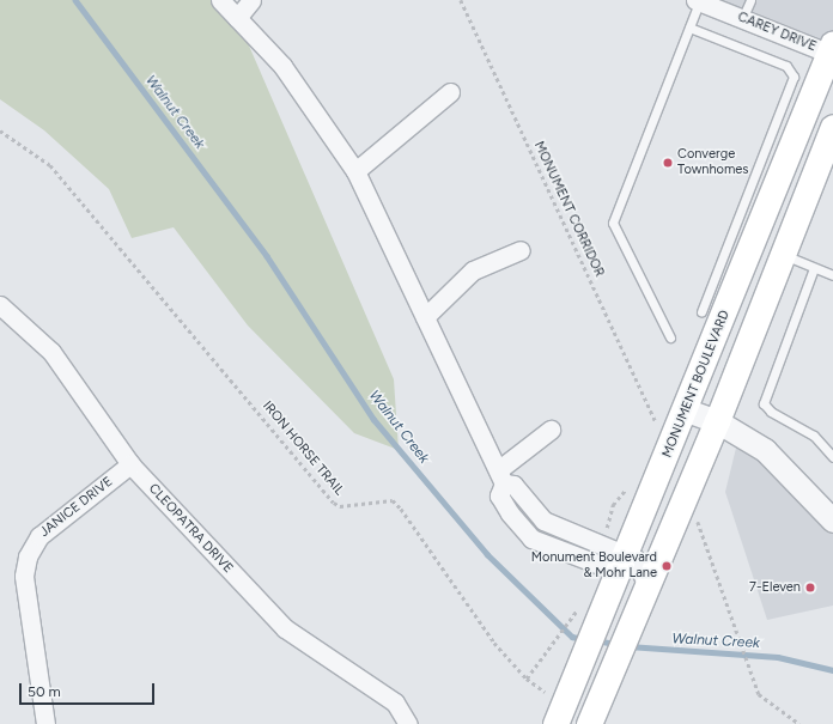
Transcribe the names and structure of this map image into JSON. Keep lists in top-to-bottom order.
{
  "streets": {
    "main road": ["MONUMENT BOULEVARD"],
    "street": ["CAREY DRIVE", "JANICE DRIVE", "CLEOPATRA DRIVE"],
    "path": ["MONUMENT CORRIDOR", "IRON HORSE TRAIL"]
  },
  "crossings": [
    ["CAREY DRIVE", "MONUMENT BOULEVARD"],
    ["MONUMENT BOULEVARD", "IRON HORSE TRAIL"],
    ["JANICE DRIVE", "CLEOPATRA DRIVE"]
  ],
  "water": ["Walnut Creek"],
  "places": ["Converge Townhomes", "Monument Boulevard & Mohr Lane", "7-Eleven"],
  "scale_bar": "50 m"
}
